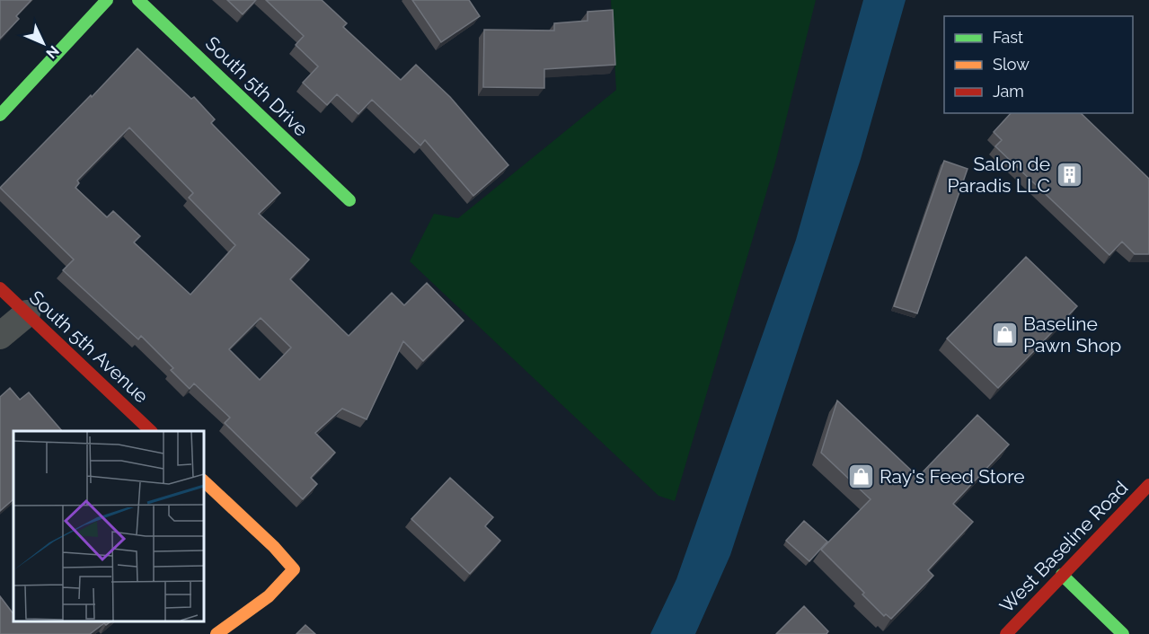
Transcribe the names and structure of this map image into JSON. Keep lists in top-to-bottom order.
{
  "streets": {
    "street": ["South 5th Drive", "South 5th Avenue", "West Baseline Road"]
  },
  "places": {
    "building": ["Salon de Paradis LLC"],
    "shop": ["Baseline Pawn Shop", "Ray's Feed Store"]
  },
  "legend": ["Fast", "Slow", "Jam"],
  "north": "bottom right"
}
